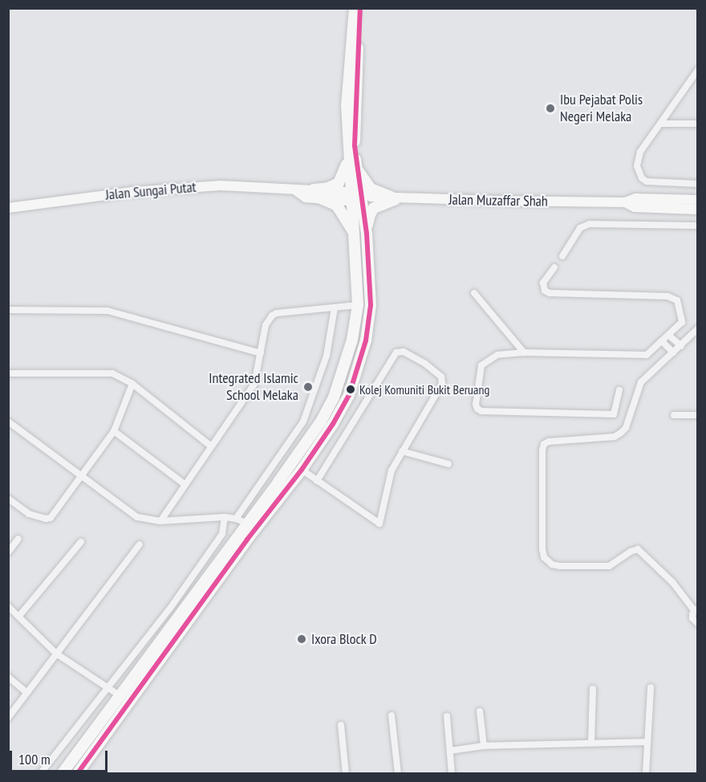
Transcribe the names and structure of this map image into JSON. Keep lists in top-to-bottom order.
{
  "streets": {
    "main road": ["Jalan Sungai Putat", "Jalan Muzaffar Shah"]
  },
  "crossings": [
    ["Jalan Sungai Putat", "Jalan Muzaffar Shah"]
  ],
  "places": [
    "Ibu Pejabat Polis Negeri Melaka",
    "Integrated Islamic School Melaka",
    "Kolej Komuniti Bukit Beruang",
    "Ixora Block D"
  ],
  "scale_bar": "100 m"
}
